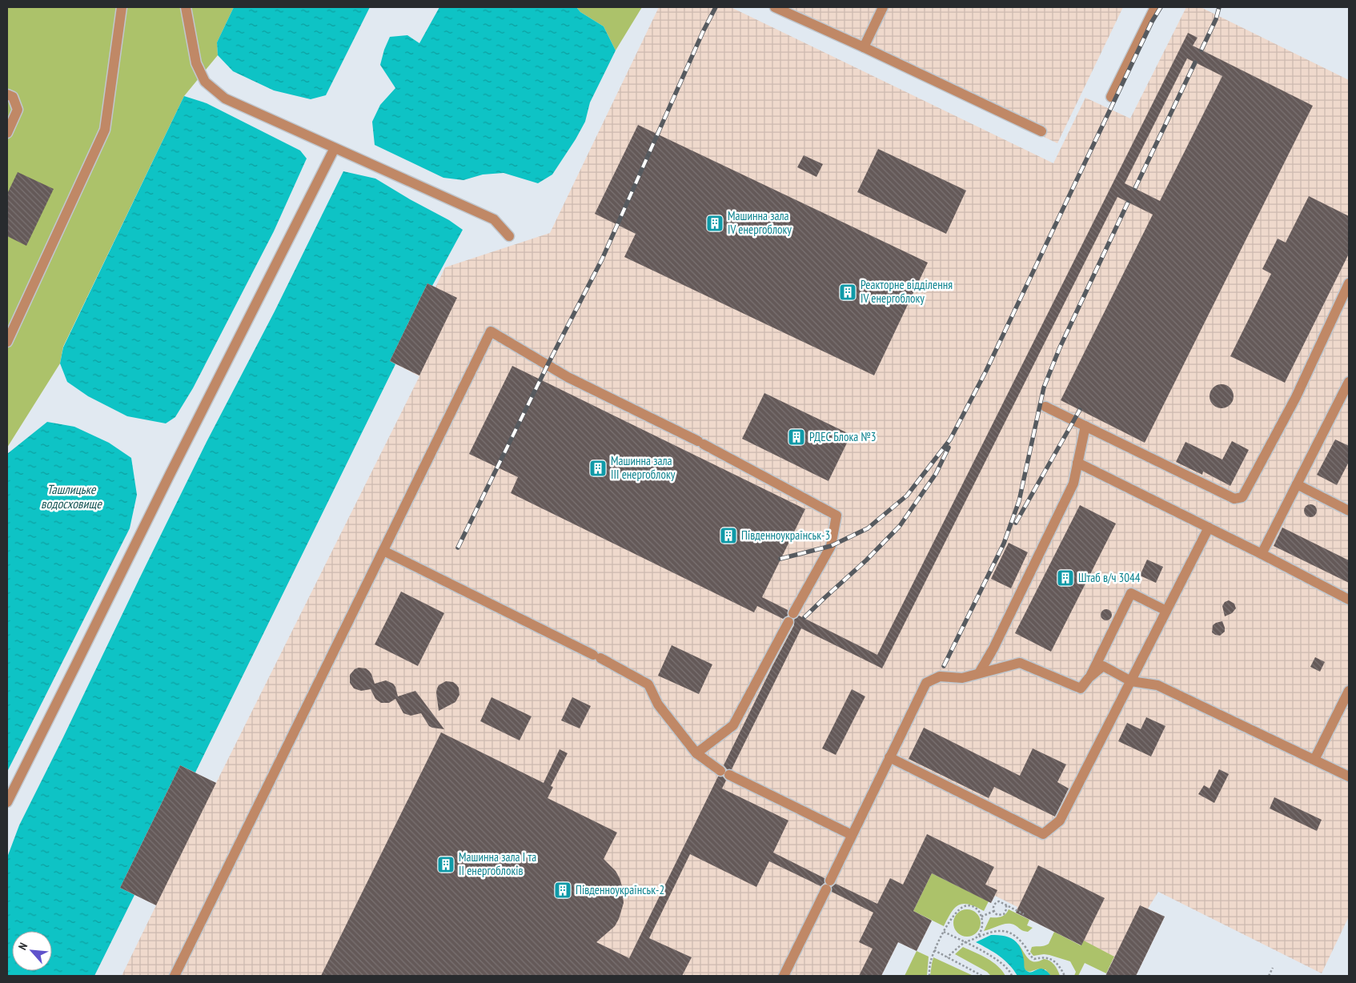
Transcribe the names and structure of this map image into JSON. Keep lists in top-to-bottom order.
{
  "water": ["Ташлицьке водосховище"],
  "places": {
    "building": [
      "Машинна зала IV енергоблоку",
      "Реакторне відділення IV енергоблоку",
      "РДЕС Блока №3",
      "Машинна зала III енергоблоку",
      "Південноукраїнськ-3",
      "Штаб в/ч 3044",
      "Машинна зала I та II енергоблоків",
      "Південноукраїнськ-2"
    ]
  },
  "north": "top left"
}
